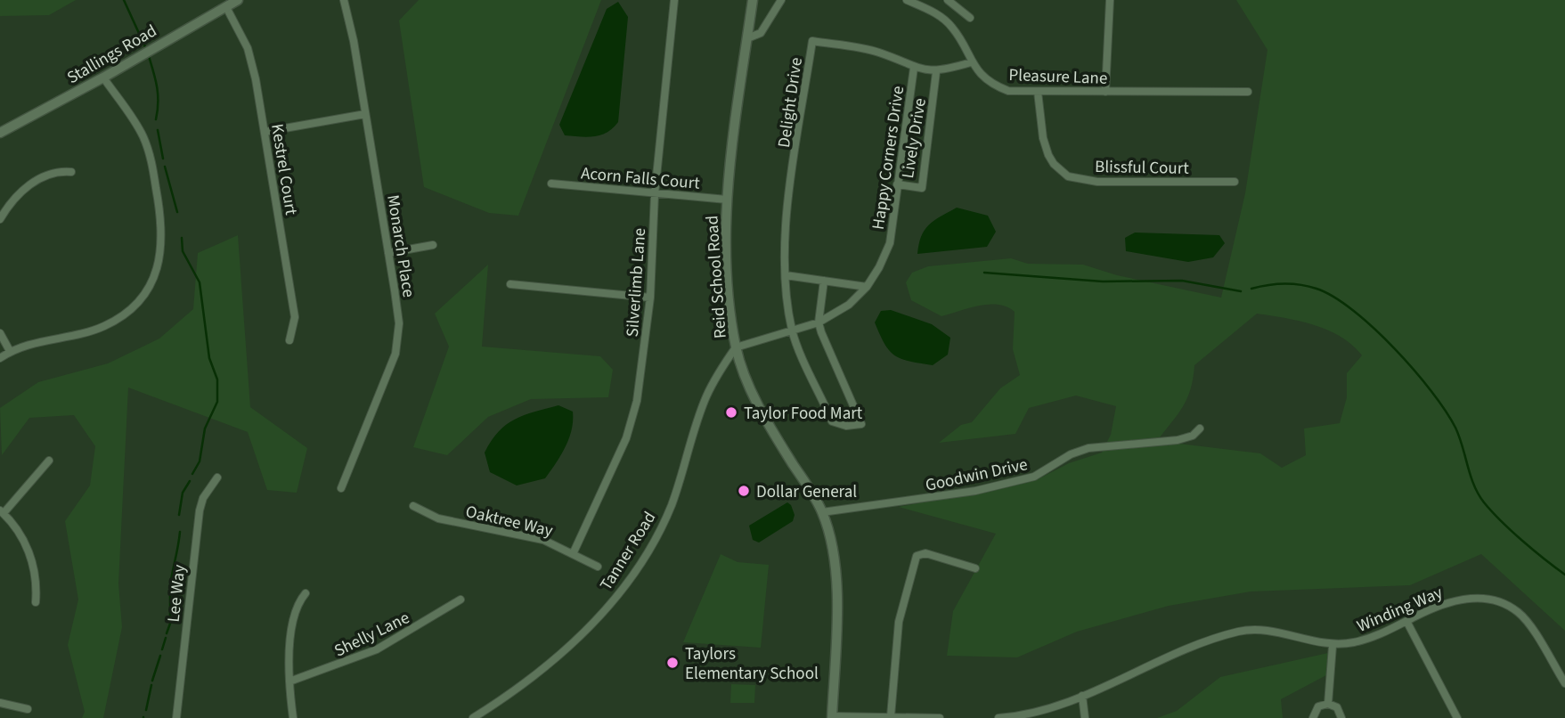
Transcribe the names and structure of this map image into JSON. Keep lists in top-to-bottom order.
{
  "streets": {
    "street": [
      "Stallings Road",
      "Pleasure Lane",
      "Delight Drive",
      "Lively Drive",
      "Happy Corners Drive",
      "Blissful Court",
      "Kestrel Court",
      "Acorn Falls Court",
      "Monarch Place",
      "Reid School Road",
      "Silverlimb Lane",
      "Goodwin Drive",
      "Oaktree Way",
      "Tanner Road",
      "Lee Way",
      "Winding Way",
      "Shelly Lane"
    ]
  },
  "crossings": [
    ["Stallings Road", "Kestrel Court"],
    ["Pleasure Lane", "Delight Drive"],
    ["Pleasure Lane", "Blissful Court"],
    ["Delight Drive", "Lively Drive"],
    ["Delight Drive", "Happy Corners Drive"],
    ["Lively Drive", "Happy Corners Drive"],
    ["Happy Corners Drive", "Reid School Road"],
    ["Happy Corners Drive", "Tanner Road"],
    ["Acorn Falls Court", "Reid School Road"],
    ["Acorn Falls Court", "Silverlimb Lane"],
    ["Reid School Road", "Goodwin Drive"],
    ["Reid School Road", "Tanner Road"],
    ["Silverlimb Lane", "Oaktree Way"]
  ],
  "places": ["Taylor Food Mart", "Dollar General", "Taylors Elementary School"]
}
